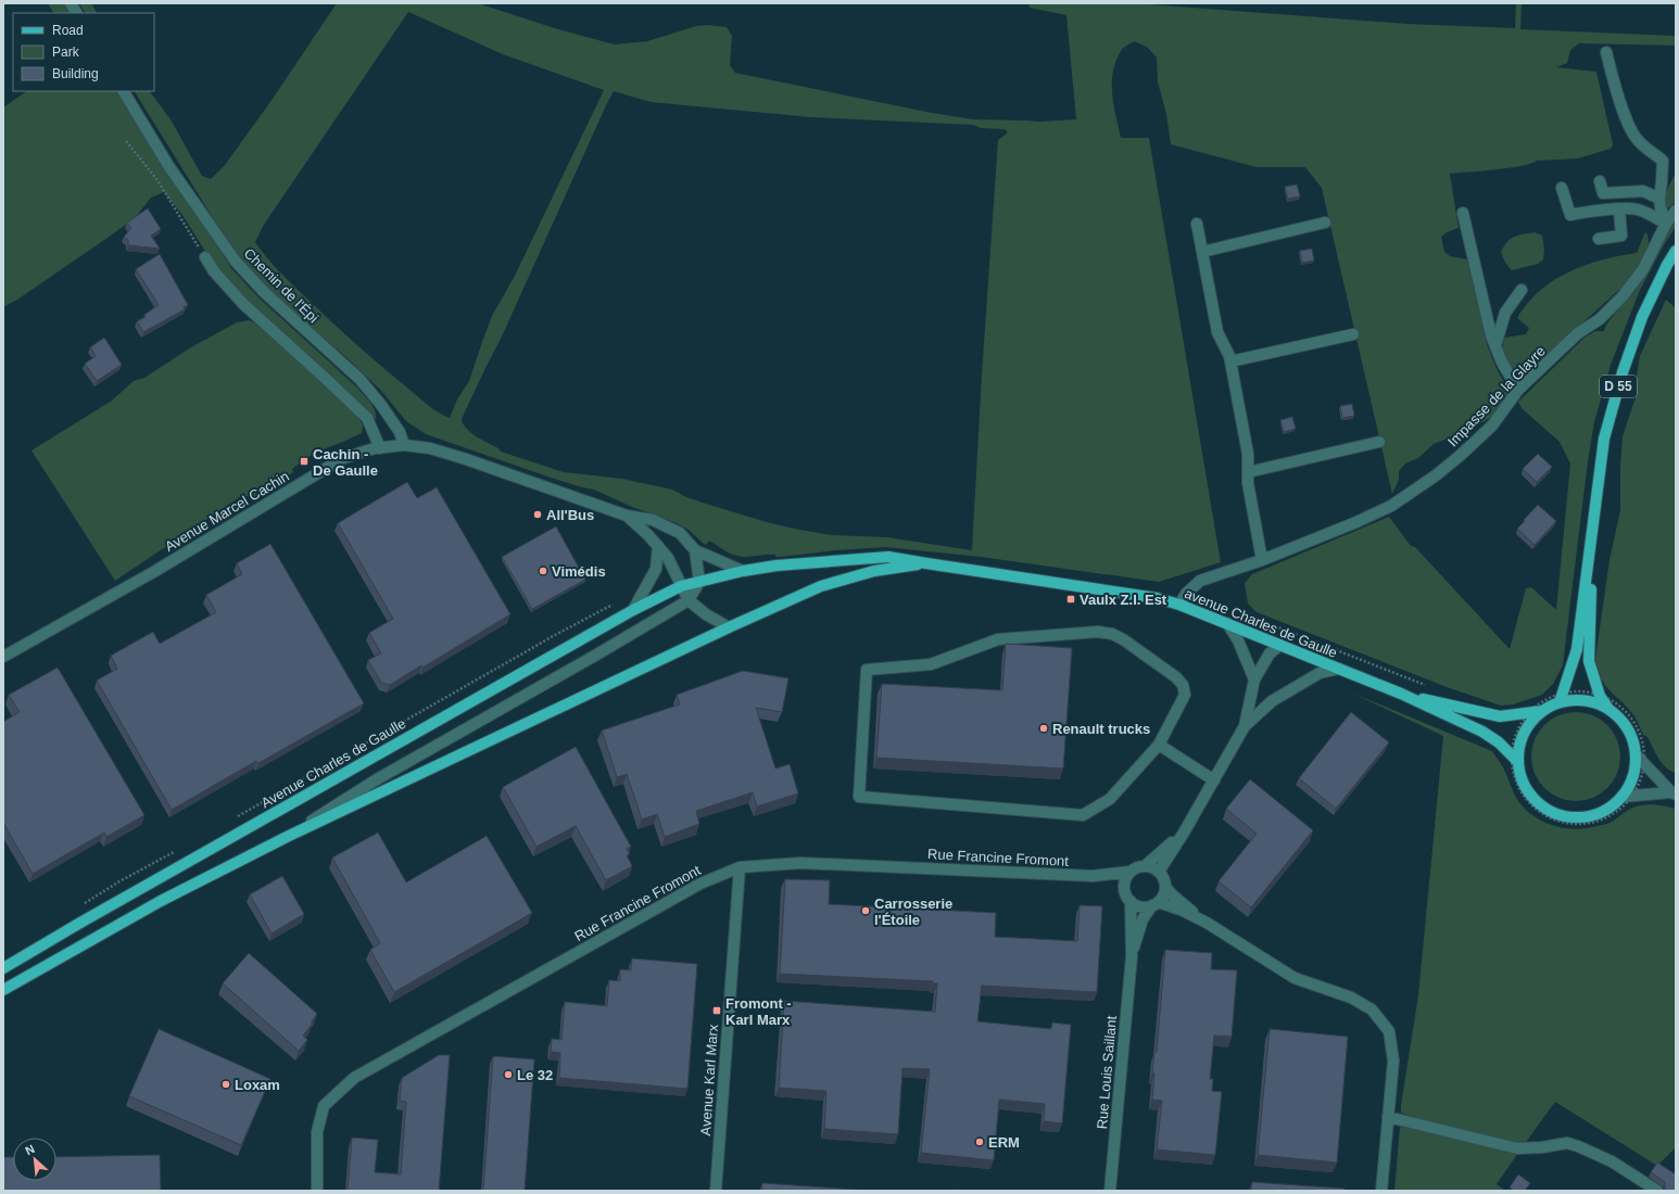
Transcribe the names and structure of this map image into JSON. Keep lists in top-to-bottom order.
{
  "streets": {
    "main road": ["D 55", "avenue Charles de Gaulle", "Avenue Charles de Gaulle"],
    "street": [
      "Chemin de l'Épi",
      "Impasse de la Glayre",
      "Avenue Marcel Cachin",
      "Rue Francine Fromont",
      "Rue Louis Saillant",
      "Avenue Karl Marx"
    ]
  },
  "crossings": [
    ["Chemin de l'Épi", "Avenue Marcel Cachin"],
    ["Impasse de la Glayre", "avenue Charles de Gaulle"],
    ["Avenue Marcel Cachin", "avenue Charles de Gaulle"],
    ["Avenue Marcel Cachin", "Avenue Charles de Gaulle"],
    ["avenue Charles de Gaulle", "Avenue Charles de Gaulle"],
    ["Rue Francine Fromont", "Rue Louis Saillant"],
    ["Rue Francine Fromont", "Avenue Karl Marx"]
  ],
  "places": {
    "transit": ["Cachin - De Gaulle", "Vaulx Z.I. Est", "Fromont - Karl Marx"],
    "other": [
      "All'Bus",
      "Vimédis",
      "Renault trucks",
      "Carrosserie l'Étoile",
      "Le 32",
      "Loxam",
      "ERM"
    ]
  },
  "legend": ["Road", "Park", "Building"],
  "north": "top left"
}
